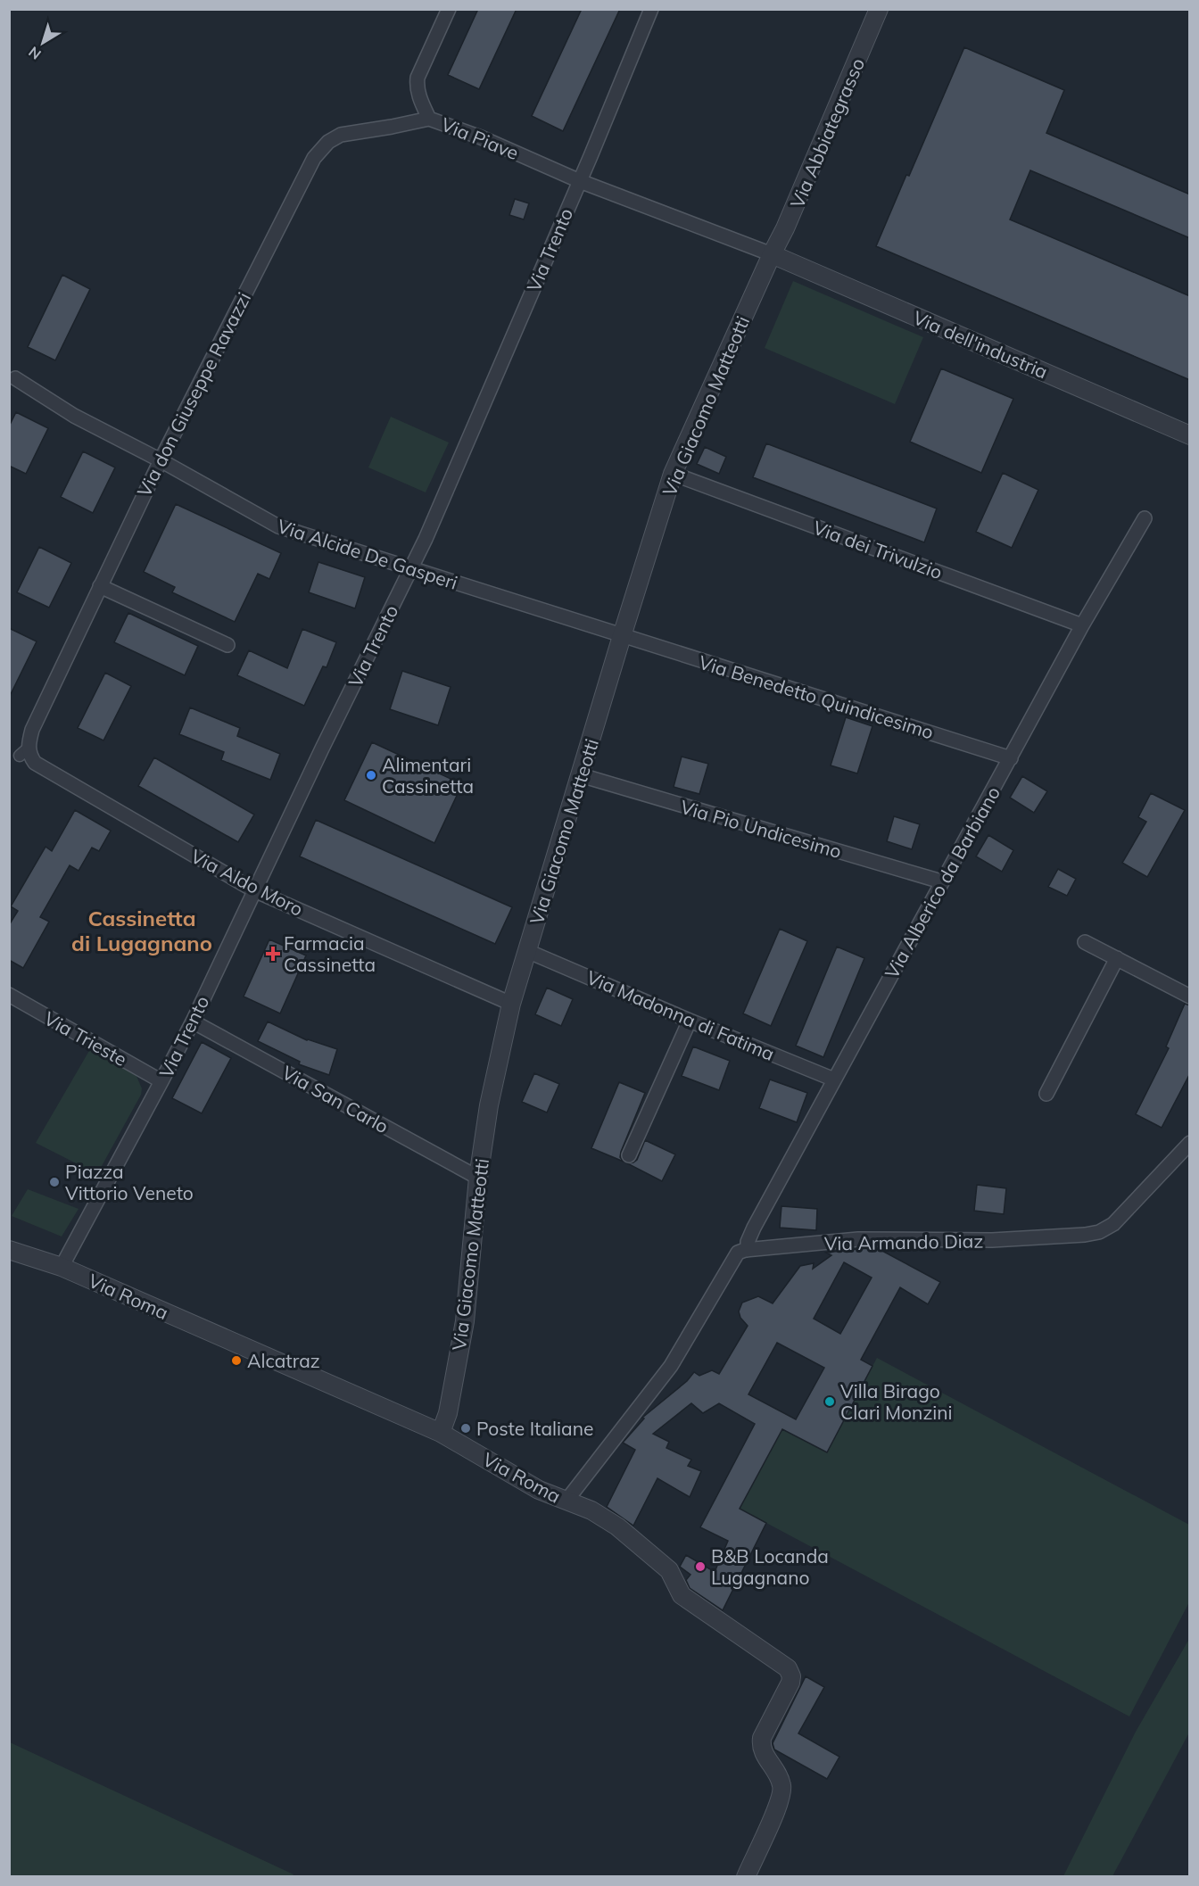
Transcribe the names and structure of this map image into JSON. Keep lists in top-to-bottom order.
{
  "streets": {
    "street": [
      "Via Abbiategrasso",
      "Via Piave",
      "Via Trento",
      "Via dell'industria",
      "Via don Giuseppe Ravazzi",
      "Via Giacomo Matteotti",
      "Via dei Trivulzio",
      "Via Alcide De Gasperi",
      "Via Benedetto Quindicesimo",
      "Via Pio Undicesimo",
      "Via Aldo Moro",
      "Via Alberico da Barbiano",
      "Via Madonna di Fatima",
      "Via Trieste",
      "Via San Carlo",
      "Via Armando Diaz",
      "Via Roma"
    ]
  },
  "crossings": [
    ["Via Abbiategrasso", "Via Piave"],
    ["Via Abbiategrasso", "Via dell'industria"],
    ["Via Abbiategrasso", "Via Giacomo Matteotti"],
    ["Via Piave", "Via Trento"],
    ["Via Piave", "Via dell'industria"],
    ["Via Piave", "Via don Giuseppe Ravazzi"],
    ["Via Piave", "Via Giacomo Matteotti"],
    ["Via Trento", "Via Alcide De Gasperi"],
    ["Via Trento", "Via Aldo Moro"],
    ["Via Trento", "Via Trieste"],
    ["Via Trento", "Via San Carlo"],
    ["Via Trento", "Via Roma"],
    ["Via dell'industria", "Via Giacomo Matteotti"],
    ["Via don Giuseppe Ravazzi", "Via Alcide De Gasperi"],
    ["Via don Giuseppe Ravazzi", "Via Aldo Moro"],
    ["Via Giacomo Matteotti", "Via dei Trivulzio"],
    ["Via Giacomo Matteotti", "Via Alcide De Gasperi"],
    ["Via Giacomo Matteotti", "Via Benedetto Quindicesimo"],
    ["Via Giacomo Matteotti", "Via Pio Undicesimo"],
    ["Via Giacomo Matteotti", "Via Aldo Moro"],
    ["Via Giacomo Matteotti", "Via Madonna di Fatima"],
    ["Via Giacomo Matteotti", "Via San Carlo"],
    ["Via Giacomo Matteotti", "Via Roma"],
    ["Via dei Trivulzio", "Via Alberico da Barbiano"],
    ["Via Alcide De Gasperi", "Via Benedetto Quindicesimo"],
    ["Via Benedetto Quindicesimo", "Via Alberico da Barbiano"],
    ["Via Pio Undicesimo", "Via Alberico da Barbiano"],
    ["Via Alberico da Barbiano", "Via Madonna di Fatima"],
    ["Via Alberico da Barbiano", "Via Armando Diaz"]
  ],
  "districts": ["Cassinetta di Lugagnano"],
  "places": {
    "other": [
      "Alimentari Cassinetta",
      "Piazza Vittorio Veneto",
      "Alcatraz",
      "Villa Birago Clari Monzini",
      "Poste Italiane",
      "B&B Locanda Lugagnano"
    ],
    "health": ["Farmacia Cassinetta"]
  },
  "north": "bottom left"
}
